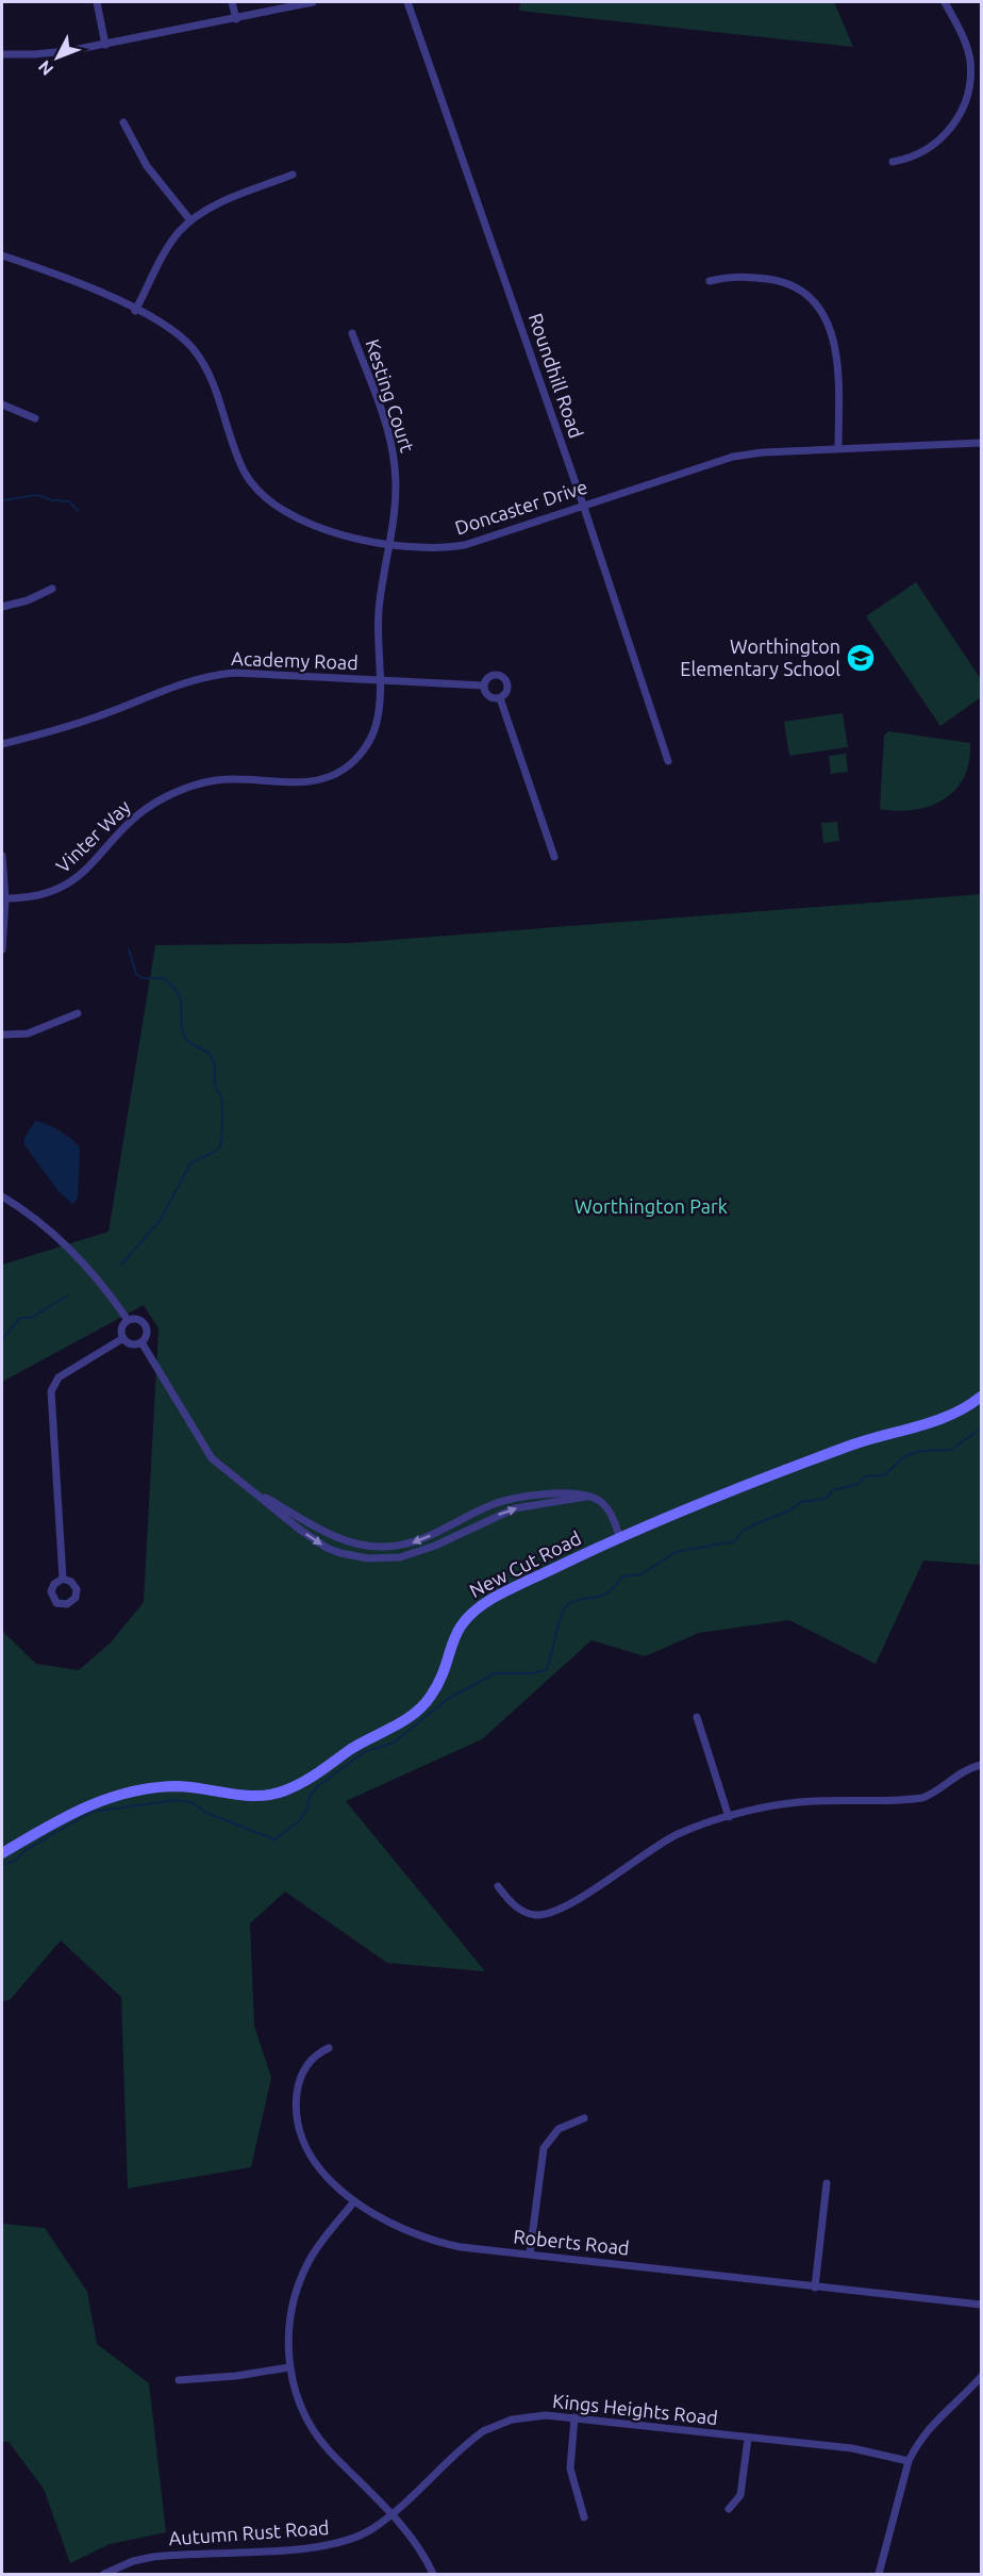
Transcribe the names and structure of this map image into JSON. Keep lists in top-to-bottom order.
{
  "streets": {
    "street": [
      "Roundhill Road",
      "Kesting Court",
      "Doncaster Drive",
      "Academy Road",
      "Vinter Way",
      "New Cut Road",
      "Roberts Road",
      "Kings Heights Road",
      "Autumn Rust Road"
    ]
  },
  "crossings": [
    ["Roundhill Road", "Doncaster Drive"],
    ["Kesting Court", "Doncaster Drive"],
    ["Kesting Court", "Vinter Way"],
    ["Doncaster Drive", "Vinter Way"],
    ["Academy Road", "Vinter Way"],
    ["Kings Heights Road", "Autumn Rust Road"]
  ],
  "parks": ["Worthington Park"],
  "places": {
    "school or university": ["Worthington Elementary School"]
  },
  "north": "bottom left"
}
